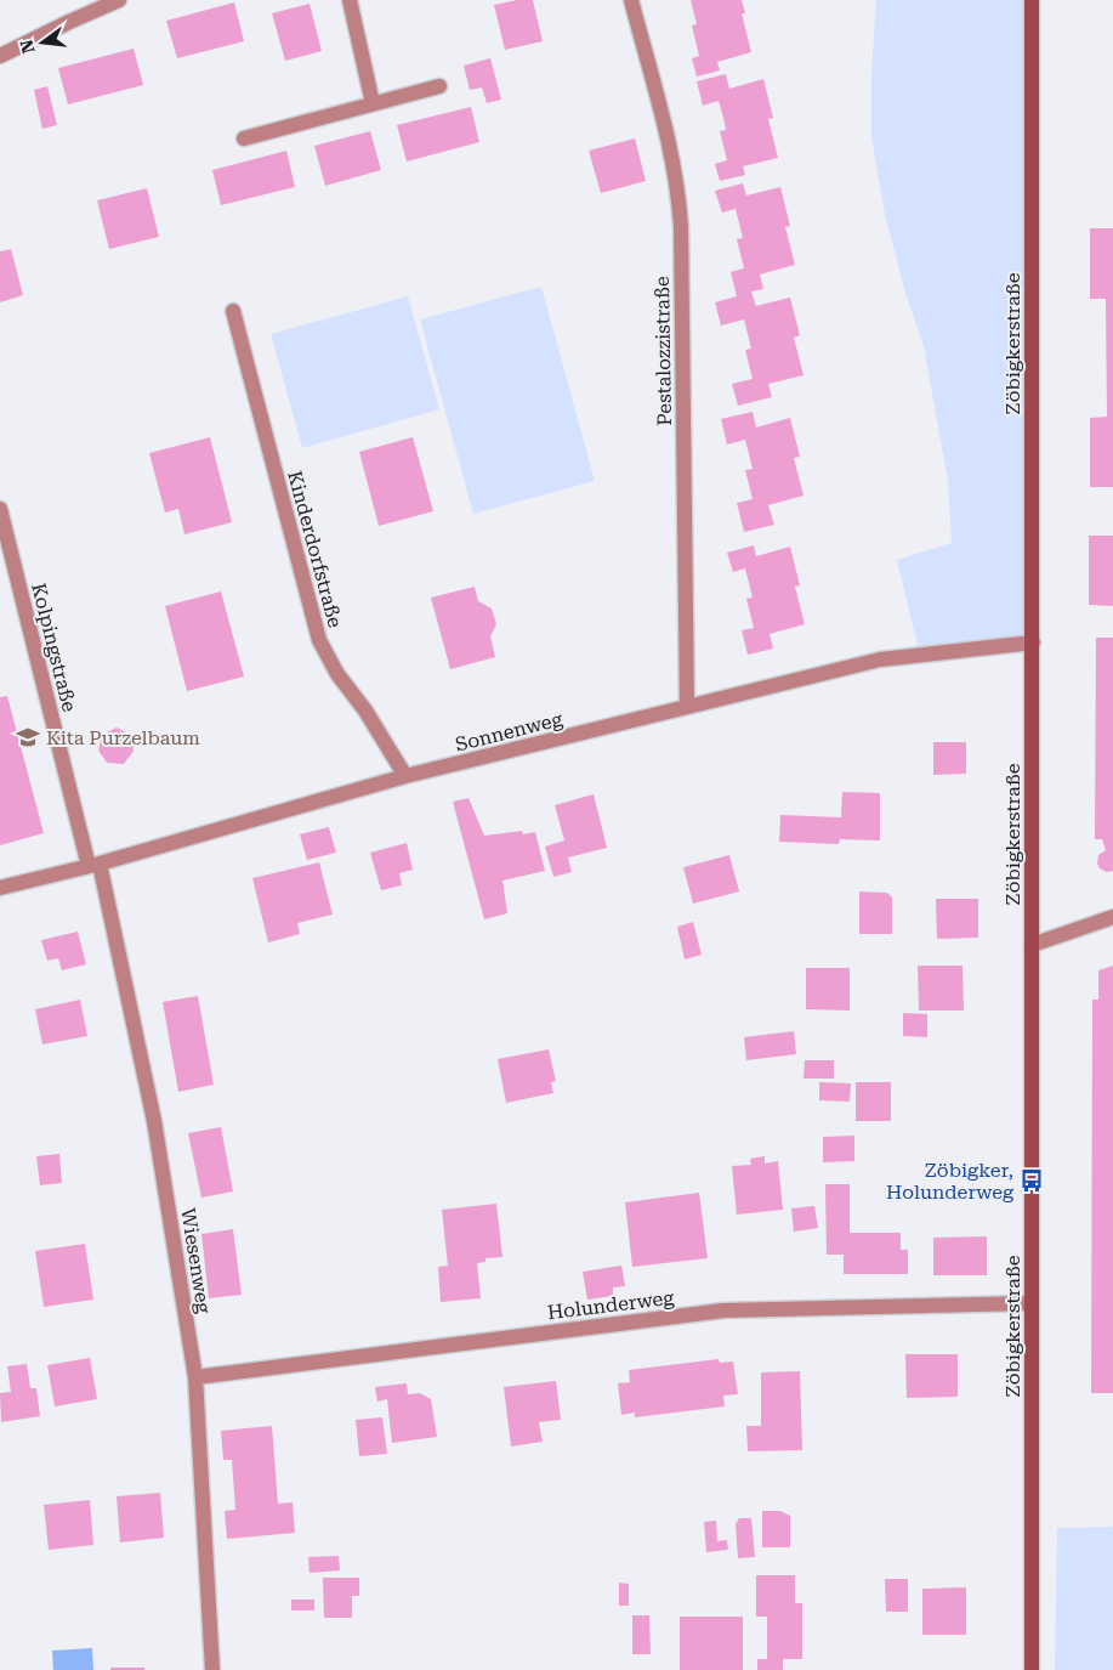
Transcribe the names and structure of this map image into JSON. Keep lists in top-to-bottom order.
{
  "streets": {
    "main road": ["Zöbigkerstraße"],
    "street": [
      "Pestalozzistraße",
      "Kinderdorfstraße",
      "Kolpingstraße",
      "Sonnenweg",
      "Wiesenweg",
      "Holunderweg"
    ]
  },
  "crossings": [
    ["Zöbigkerstraße", "Sonnenweg"],
    ["Zöbigkerstraße", "Holunderweg"],
    ["Pestalozzistraße", "Sonnenweg"],
    ["Kinderdorfstraße", "Sonnenweg"],
    ["Kolpingstraße", "Sonnenweg"],
    ["Kolpingstraße", "Wiesenweg"],
    ["Sonnenweg", "Wiesenweg"],
    ["Wiesenweg", "Holunderweg"]
  ],
  "places": {
    "school or university": ["Kita Purzelbaum"],
    "bus stop": ["Zöbigker, Holunderweg"]
  },
  "north": "left"
}
